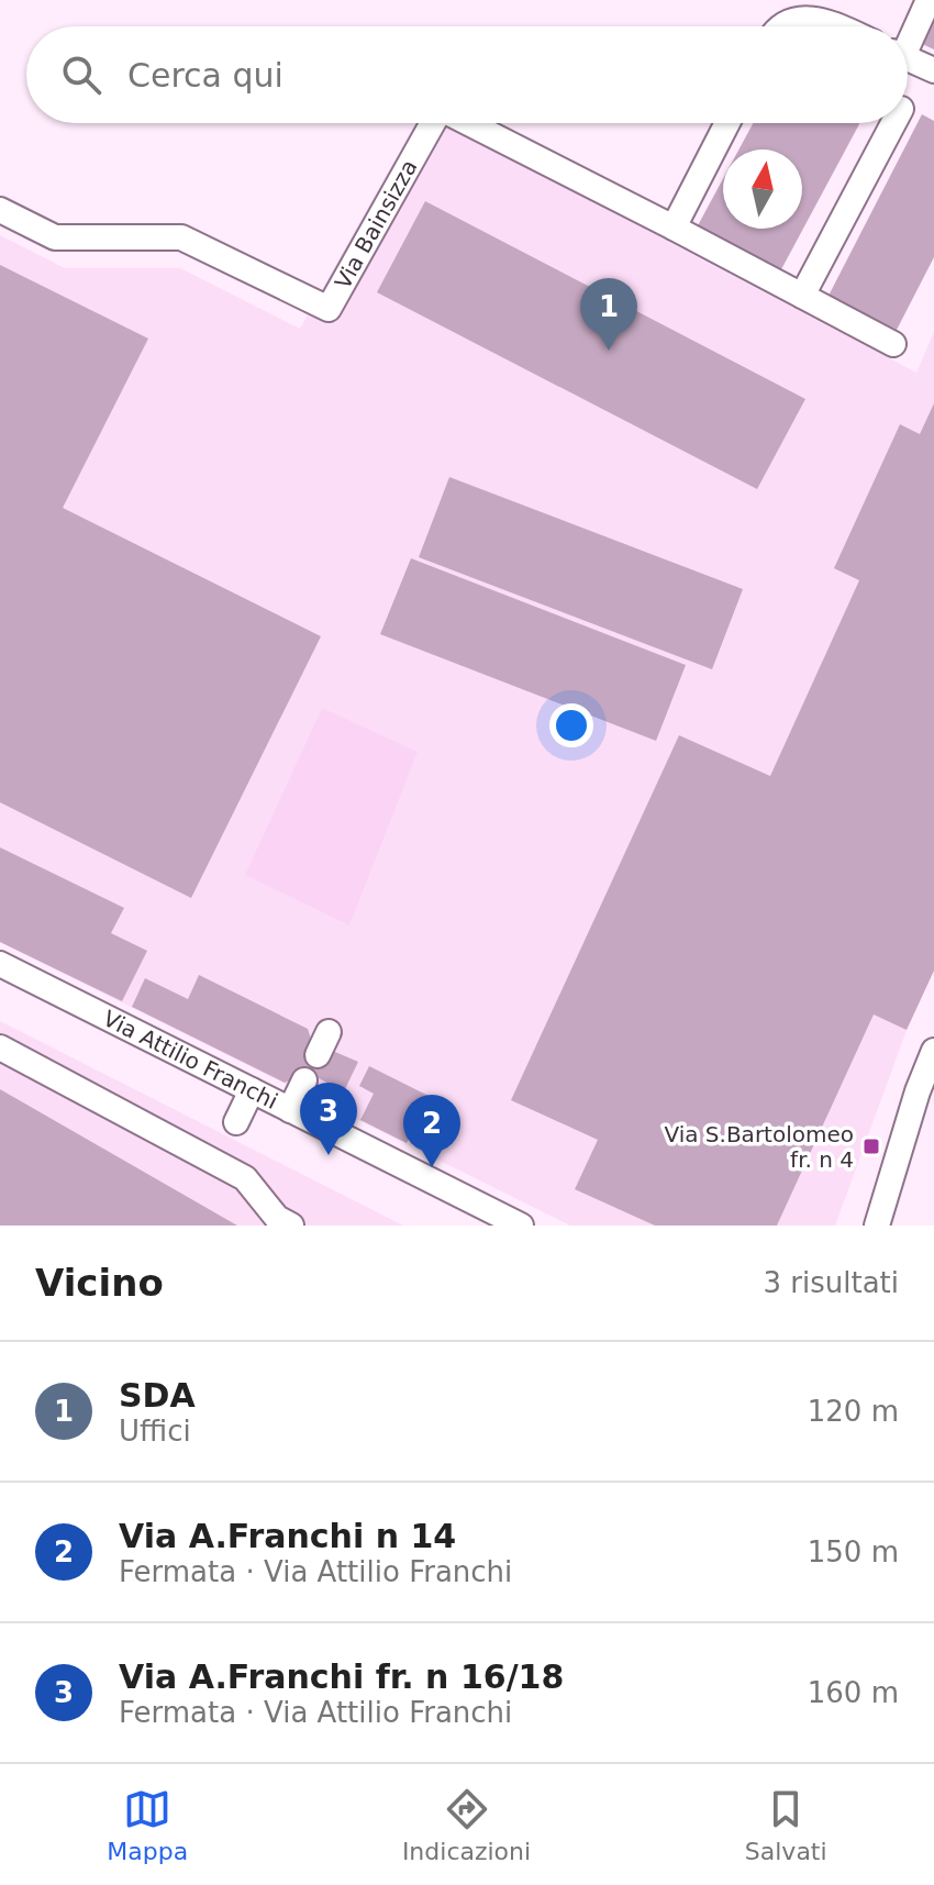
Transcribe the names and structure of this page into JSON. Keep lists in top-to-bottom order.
{
  "streets": {
    "street": ["Via Bainsizza", "Via Attilio Franchi"]
  },
  "places": {
    "transit": ["Via S.Bartolomeo fr. n 4"]
  },
  "north": "top",
  "page": {
    "search": "Cerca qui",
    "pins": ["1", "3", "2"],
    "heading": ["Vicino", "3 risultati"],
    "list": [
      {
        "mark": "1",
        "name": "SDA",
        "note": "Uffici",
        "value": "120 m"
      },
      {
        "mark": "2",
        "name": "Via A.Franchi n 14",
        "note": "Fermata · Via Attilio Franchi",
        "value": "150 m"
      },
      {
        "mark": "3",
        "name": "Via A.Franchi fr. n 16/18",
        "note": "Fermata · Via Attilio Franchi",
        "value": "160 m"
      }
    ],
    "nav": ["Mappa", "Indicazioni", "Salvati"]
  }
}
